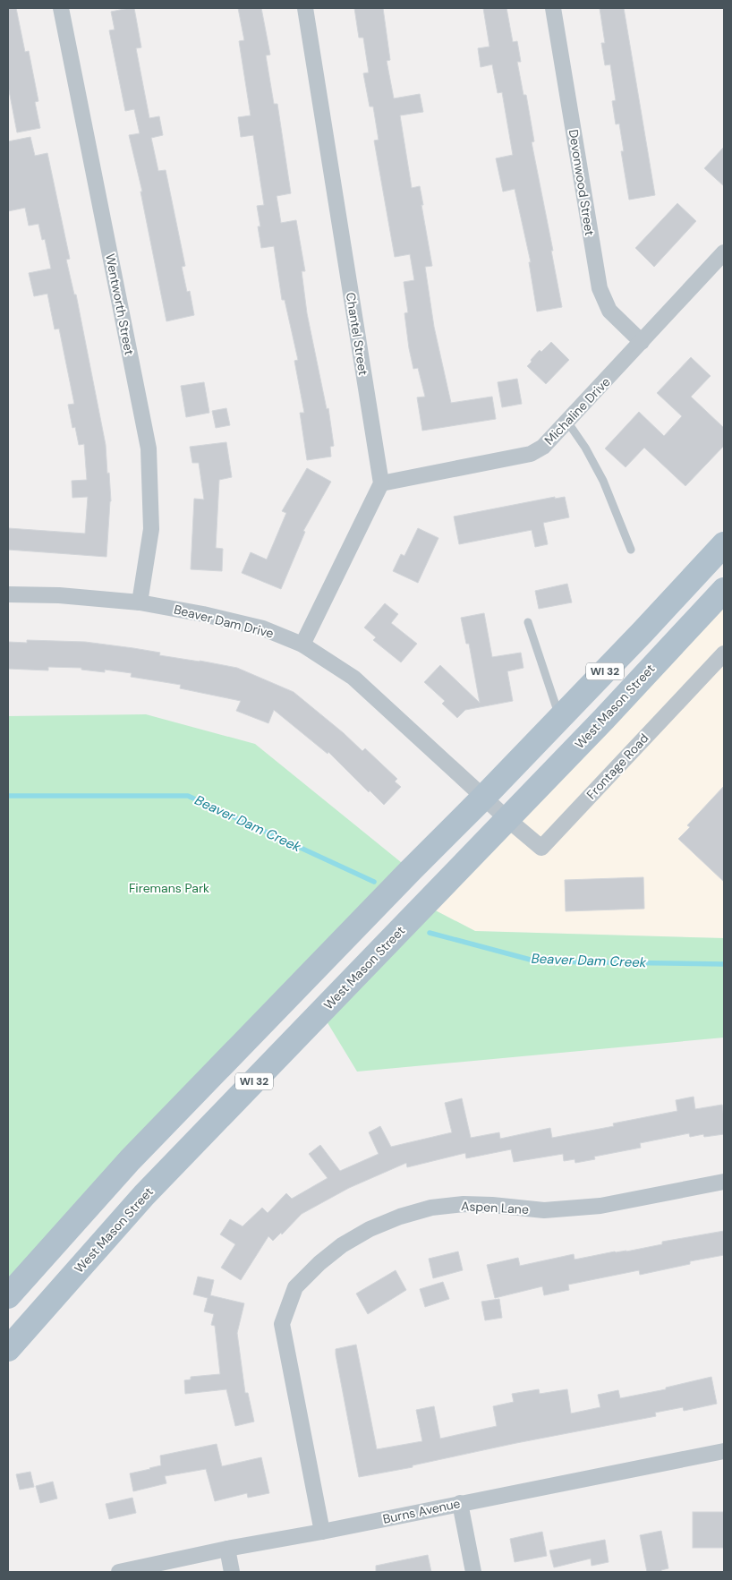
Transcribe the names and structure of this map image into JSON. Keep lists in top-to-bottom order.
{
  "streets": {
    "main road": ["WI 32", "West Mason Street"],
    "street": [
      "Devonwood Street",
      "Wentworth Street",
      "Chantel Street",
      "Michaline Drive",
      "Beaver Dam Drive",
      "Frontage Road",
      "Aspen Lane",
      "Burns Avenue"
    ]
  },
  "crossings": [
    ["Devonwood Street", "Michaline Drive"],
    ["Wentworth Street", "Beaver Dam Drive"],
    ["Chantel Street", "Michaline Drive"],
    ["Beaver Dam Drive", "WI 32"],
    ["Beaver Dam Drive", "West Mason Street"],
    ["Beaver Dam Drive", "Frontage Road"],
    ["West Mason Street", "Frontage Road"],
    ["Aspen Lane", "Burns Avenue"]
  ],
  "water": ["Beaver Dam Creek"],
  "parks": ["Firemans Park"]
}
